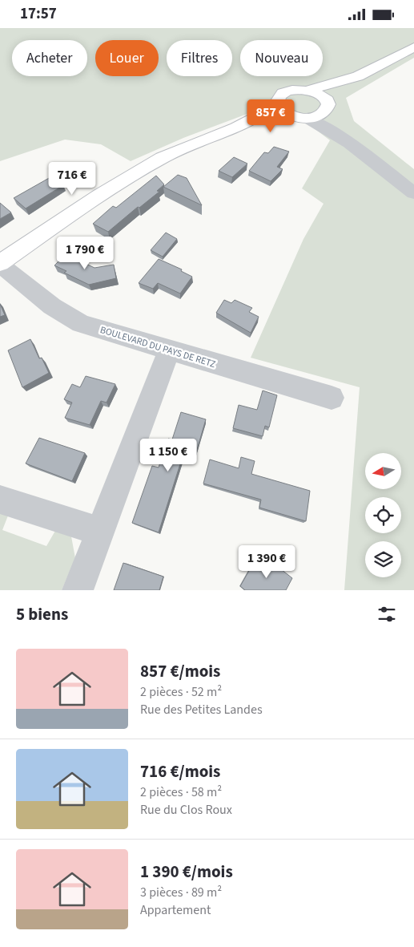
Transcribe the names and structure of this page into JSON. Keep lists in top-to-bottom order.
{
  "streets": {
    "street": ["BOULEVARD DU PAYS DE RETZ"]
  },
  "north": "left",
  "page": {
    "status": "17:57",
    "chip": [
      "Acheter",
      "Louer",
      "Filtres",
      "Nouveau"
    ],
    "price": [
      "857 €",
      "716 €",
      "1 790 €",
      "1 150 €",
      "1 390 €"
    ],
    "heading": "5 biens",
    "list": [
      {
        "name": "857 €/mois",
        "note": "2 pièces · 52 m² · Rue des Petites Landes"
      },
      {
        "name": "716 €/mois",
        "note": "2 pièces · 58 m² · Rue du Clos Roux"
      },
      {
        "name": "1 390 €/mois",
        "note": "3 pièces · 89 m² · Appartement"
      }
    ]
  }
}
